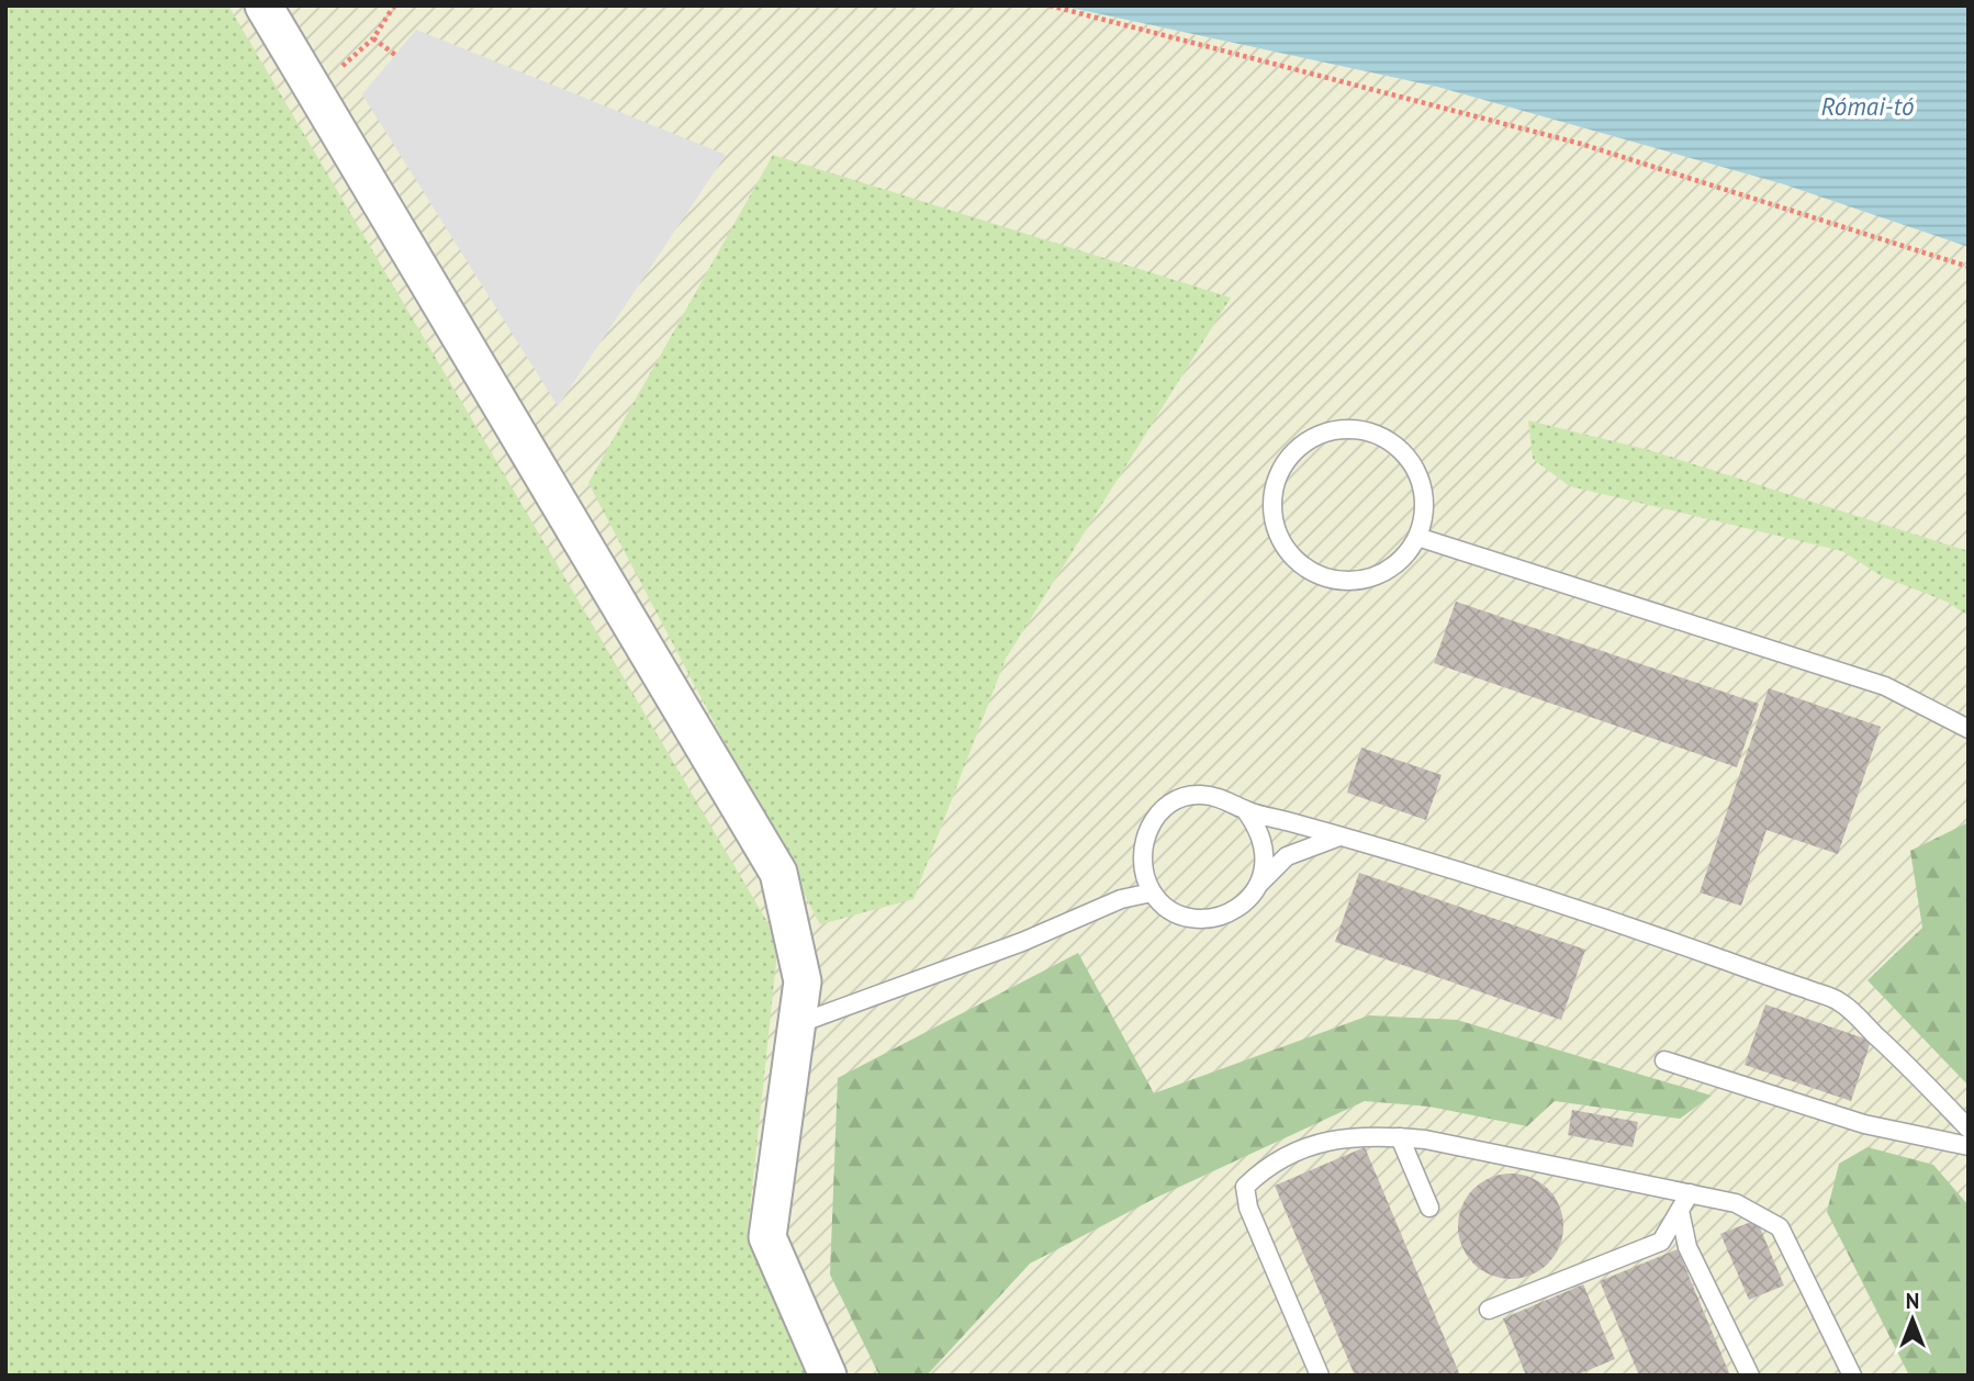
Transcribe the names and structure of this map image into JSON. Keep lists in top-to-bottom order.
{
  "water": ["Római-tó"],
  "north": "top"
}
